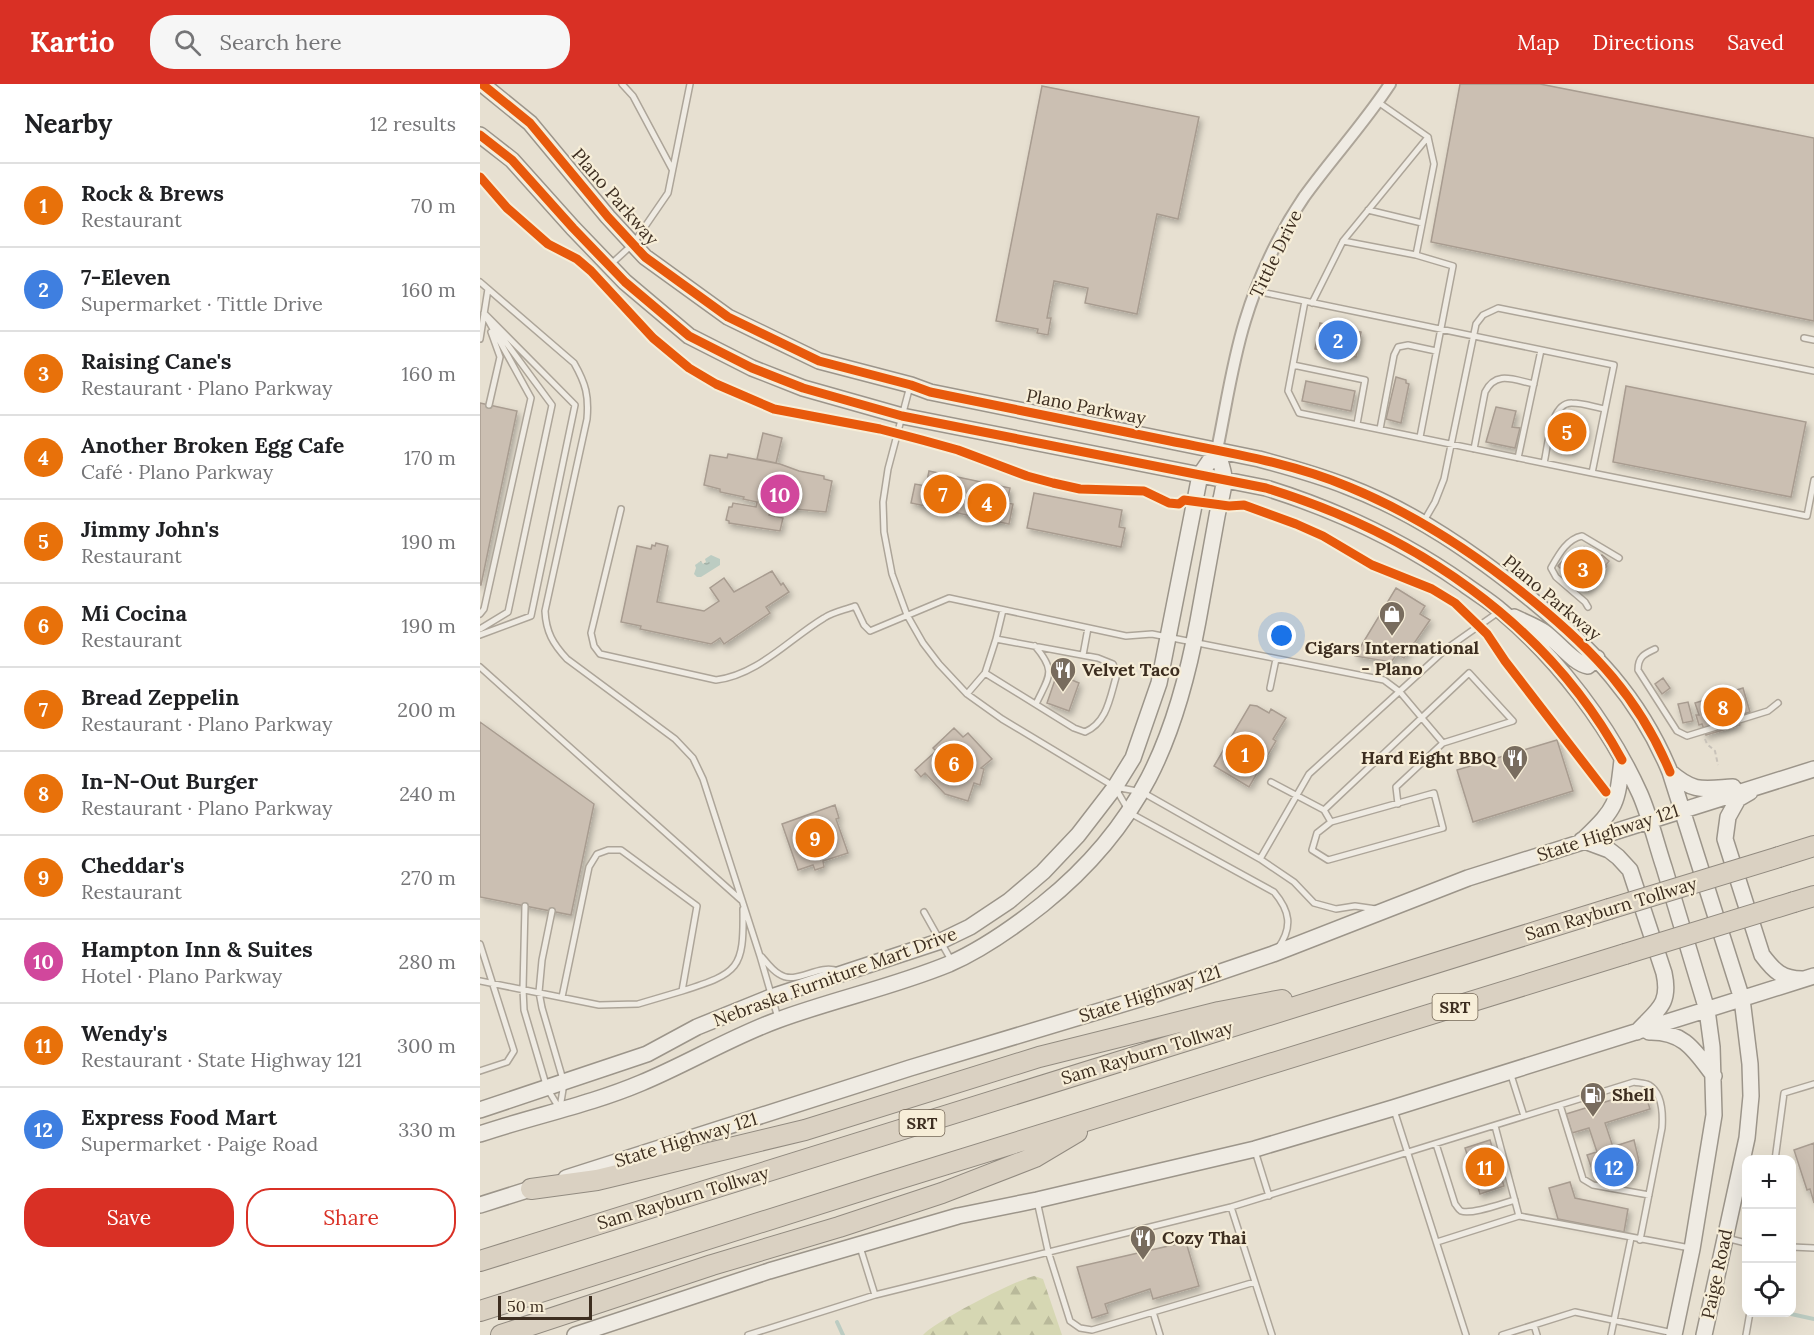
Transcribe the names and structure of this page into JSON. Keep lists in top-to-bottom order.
{
  "streets": {
    "highway": ["Sam Rayburn Tollway", "SRT"],
    "main road": [
      "Plano Parkway",
      "State Highway 121",
      "Nebraska Furniture Mart Drive",
      "Paige Road"
    ],
    "street": ["Tittle Drive"]
  },
  "crossings": [
    ["Plano Parkway", "Tittle Drive"],
    ["Plano Parkway", "State Highway 121"],
    ["Plano Parkway", "Nebraska Furniture Mart Drive"],
    ["Plano Parkway", "Paige Road"],
    ["Tittle Drive", "Nebraska Furniture Mart Drive"]
  ],
  "places": {
    "shop": ["Cigars International - Plano"],
    "restaurant": ["Velvet Taco", "Hard Eight BBQ", "Cozy Thai"],
    "fuel station": ["Shell"]
  },
  "scale_bar": "50 m",
  "page": {
    "header": "Kartio",
    "search": "Search here",
    "nav": ["Map", "Directions", "Saved"],
    "heading": ["Nearby", "12 results"],
    "list": [
      {
        "mark": "1",
        "name": "Rock & Brews",
        "note": "Restaurant",
        "value": "70 m"
      },
      {
        "mark": "2",
        "name": "7-Eleven",
        "note": "Supermarket · Tittle Drive",
        "value": "160 m"
      },
      {
        "mark": "3",
        "name": "Raising Cane's",
        "note": "Restaurant · Plano Parkway",
        "value": "160 m"
      },
      {
        "mark": "4",
        "name": "Another Broken Egg Cafe",
        "note": "Café · Plano Parkway",
        "value": "170 m"
      },
      {
        "mark": "5",
        "name": "Jimmy John's",
        "note": "Restaurant",
        "value": "190 m"
      },
      {
        "mark": "6",
        "name": "Mi Cocina",
        "note": "Restaurant",
        "value": "190 m"
      },
      {
        "mark": "7",
        "name": "Bread Zeppelin",
        "note": "Restaurant · Plano Parkway",
        "value": "200 m"
      },
      {
        "mark": "8",
        "name": "In-N-Out Burger",
        "note": "Restaurant · Plano Parkway",
        "value": "240 m"
      },
      {
        "mark": "9",
        "name": "Cheddar's",
        "note": "Restaurant",
        "value": "270 m"
      },
      {
        "mark": "10",
        "name": "Hampton Inn & Suites",
        "note": "Hotel · Plano Parkway",
        "value": "280 m"
      },
      {
        "mark": "11",
        "name": "Wendy's",
        "note": "Restaurant · State Highway 121",
        "value": "300 m"
      },
      {
        "mark": "12",
        "name": "Express Food Mart",
        "note": "Supermarket · Paige Road",
        "value": "330 m"
      }
    ],
    "pins": [
      "2",
      "5",
      "7",
      "10",
      "4",
      "3",
      "8",
      "1",
      "6",
      "9",
      "11",
      "12"
    ],
    "map_buttons": ["+", "−"],
    "buttons": ["Save", "Share"],
    "scale": "50 m"
  }
}
